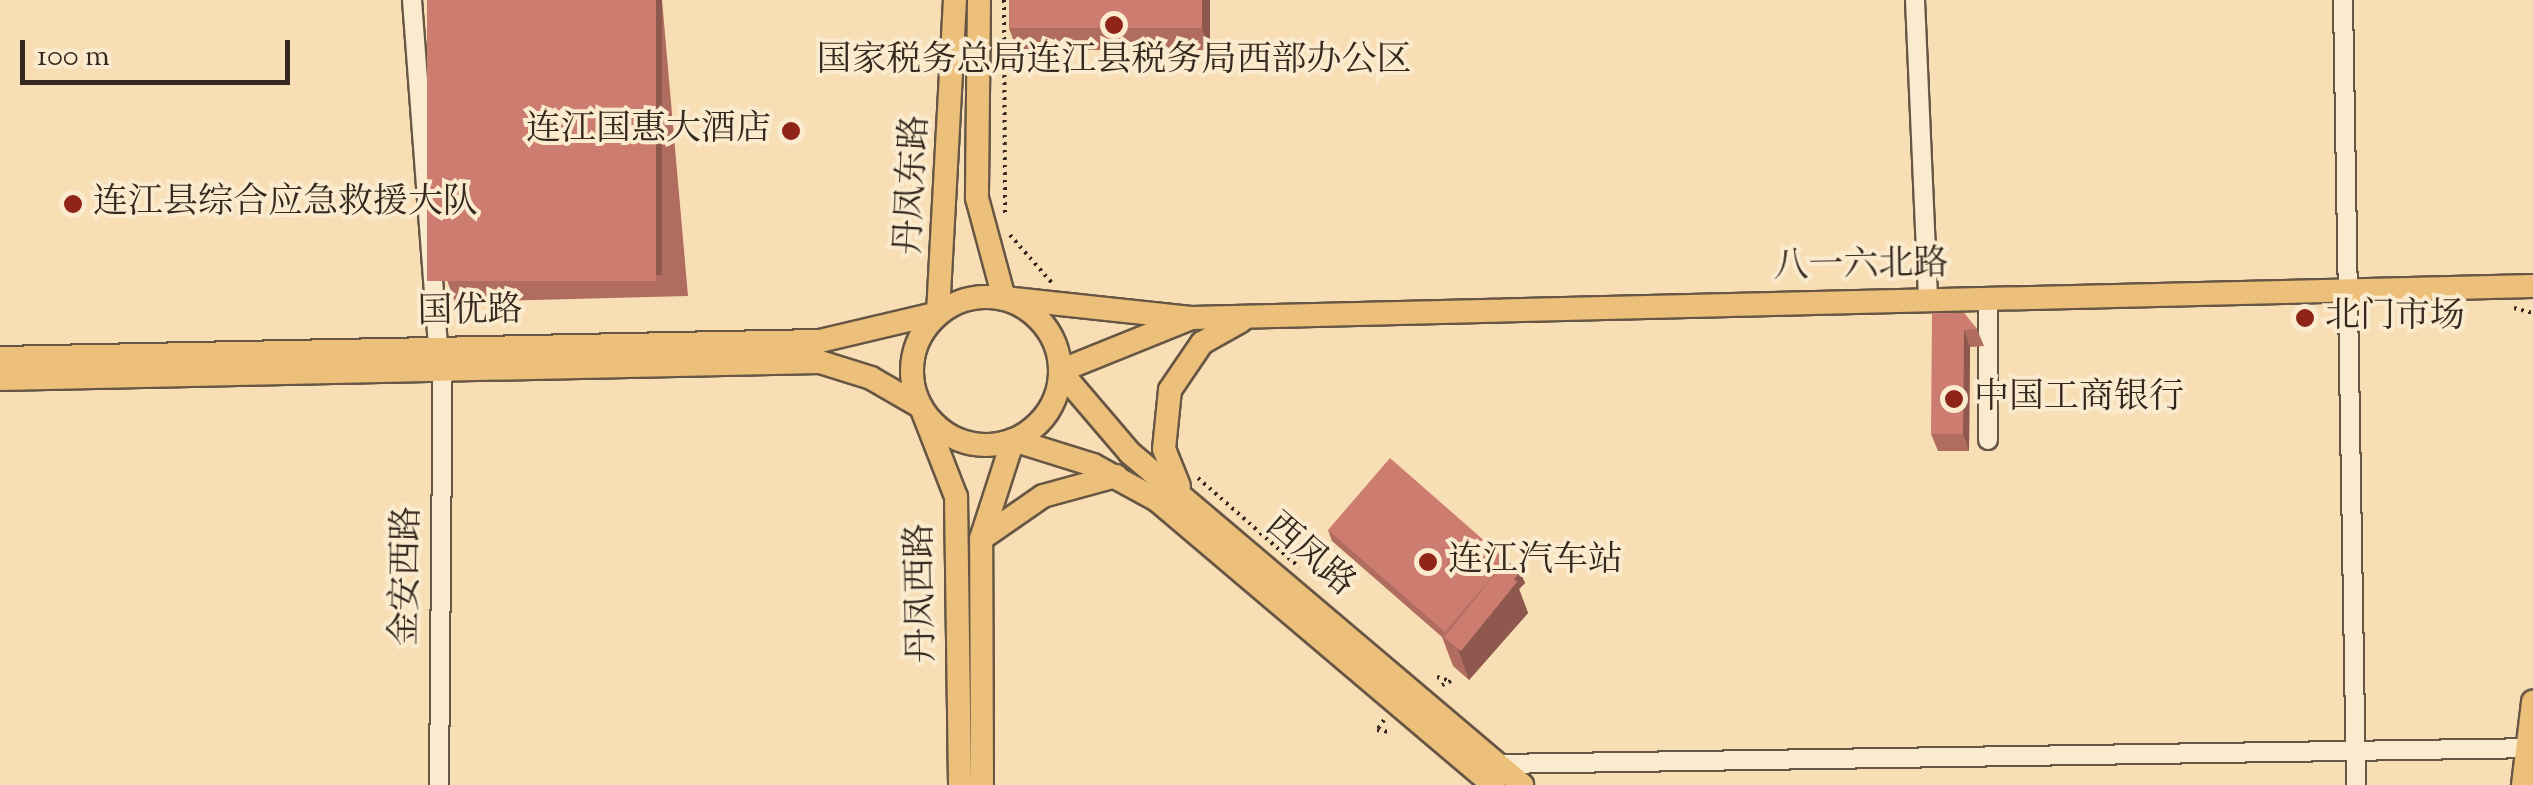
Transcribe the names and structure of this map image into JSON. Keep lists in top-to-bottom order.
{
  "streets": {
    "main road": [
      "丹凤东路",
      "八一六北路",
      "国优路",
      "西凤路",
      "丹凤西路"
    ],
    "street": ["金安西路"]
  },
  "crossings": [
    ["丹凤东路", "八一六北路"],
    ["丹凤东路", "国优路"],
    ["丹凤东路", "西凤路"],
    ["丹凤东路", "丹凤西路"],
    ["八一六北路", "国优路"],
    ["八一六北路", "西凤路"],
    ["八一六北路", "丹凤西路"],
    ["国优路", "西凤路"],
    ["国优路", "金安西路"],
    ["国优路", "丹凤西路"],
    ["西凤路", "丹凤西路"]
  ],
  "places": [
    "国家税务总局连江县税务局西部办公区",
    "连江国惠大酒店",
    "连江县综合应急救援大队",
    "北门市场",
    "中国工商银行",
    "连江汽车站"
  ],
  "scale_bar": "100 m"
}
